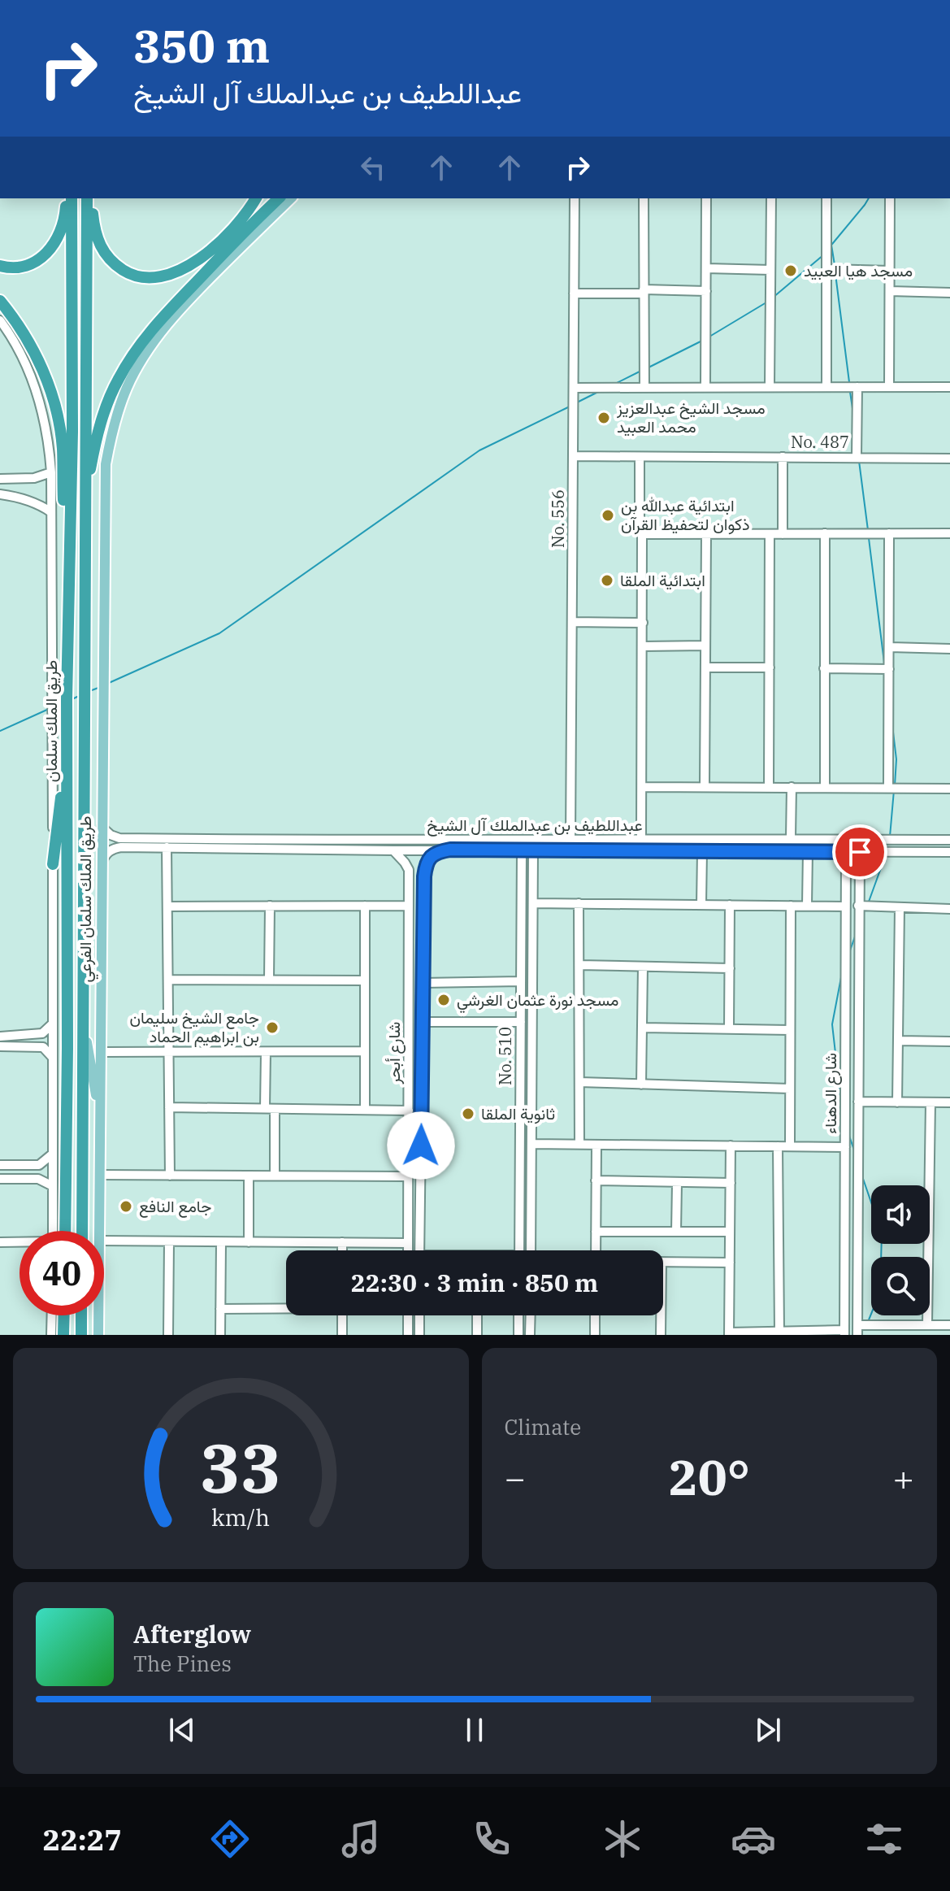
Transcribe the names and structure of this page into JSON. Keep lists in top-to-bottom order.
{
  "streets": {
    "highway": ["طريق الملك سلمان"],
    "main road": ["طريق الملك سلمان الفرعي"],
    "street": [
      "No. 487",
      "No. 556",
      "عبداللطيف بن عبدالملك آل الشيخ",
      "شارع أبحر",
      "No. 510",
      "شارع الدهناء"
    ]
  },
  "crossings": [
    ["No. 487", "No. 556"],
    ["No. 556", "عبداللطيف بن عبدالملك آل الشيخ"],
    ["عبداللطيف بن عبدالملك آل الشيخ", "شارع أبحر"],
    ["عبداللطيف بن عبدالملك آل الشيخ", "No. 510"],
    ["عبداللطيف بن عبدالملك آل الشيخ", "شارع الدهناء"]
  ],
  "places": [
    "مسجد هيا العبيد",
    "مسجد الشيخ عبدالعزيز محمد العبيد",
    "ابتدائية عبدالله بن ذكوان لتحفيظ القرآن",
    "ابتدائية الملقا",
    "مسجد نورة عثمان الغرشي",
    "جامع الشيخ سليمان بن ابراهيم الحماد",
    "ثانوية الملقا",
    "جامع النافع"
  ],
  "page": {
    "turn": ["350 m", "عبداللطيف بن عبدالملك آل الشيخ"],
    "limit": "40",
    "trip": "22:30 · 3 min · 850 m",
    "tile": "Climate",
    "heat": ["−", "20°", "+"],
    "song": ["Afterglow", "The Pines"],
    "tabs": "22:27",
    "gauge": ["33", "km/h"]
  }
}
